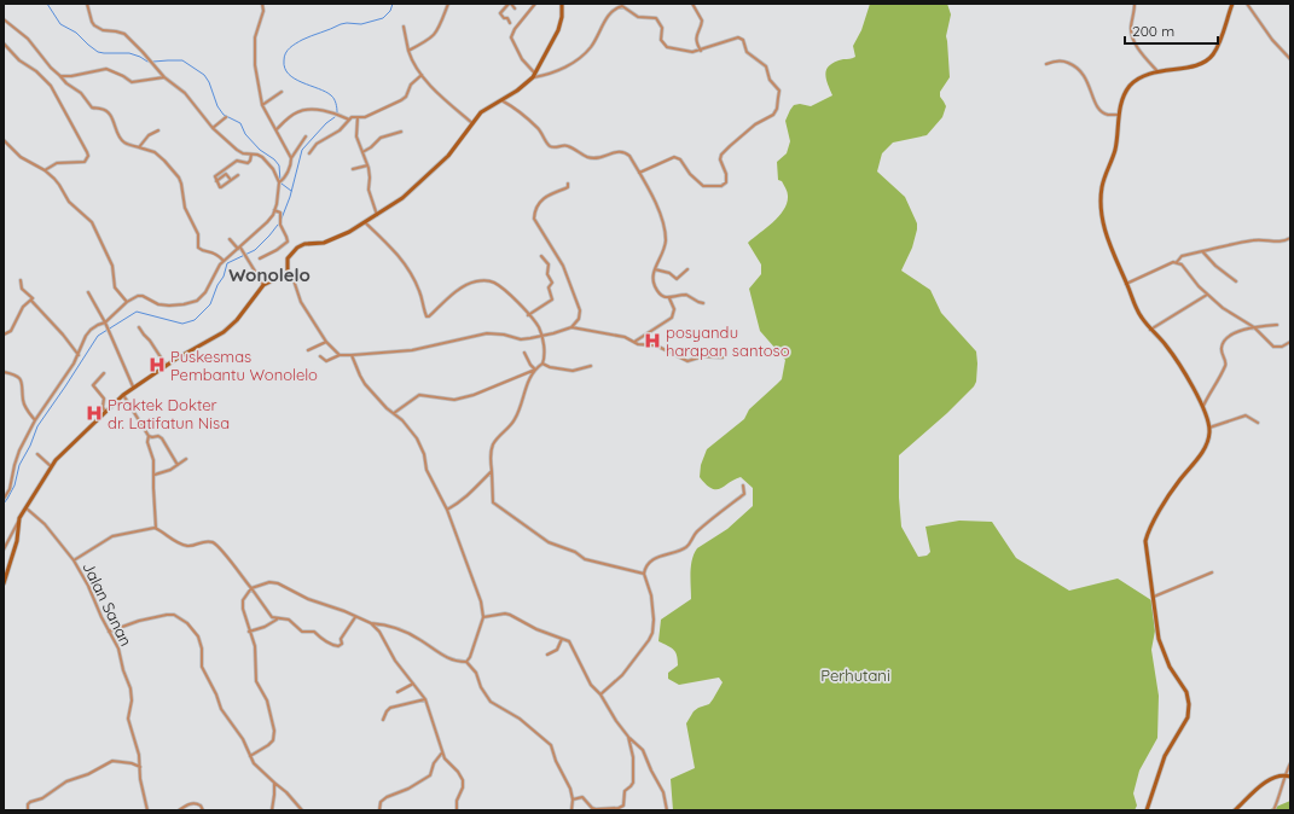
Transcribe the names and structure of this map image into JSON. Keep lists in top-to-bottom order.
{
  "streets": {
    "street": ["Jalan Sanan"]
  },
  "districts": ["Wonolelo"],
  "parks": ["Perhutani"],
  "places": {
    "hospital": ["posyandu harapan santoso", "Puskesmas Pembantu Wonolelo", "Praktek Dokter dr. Latifatun Nisa"]
  },
  "scale_bar": "200 m"
}
